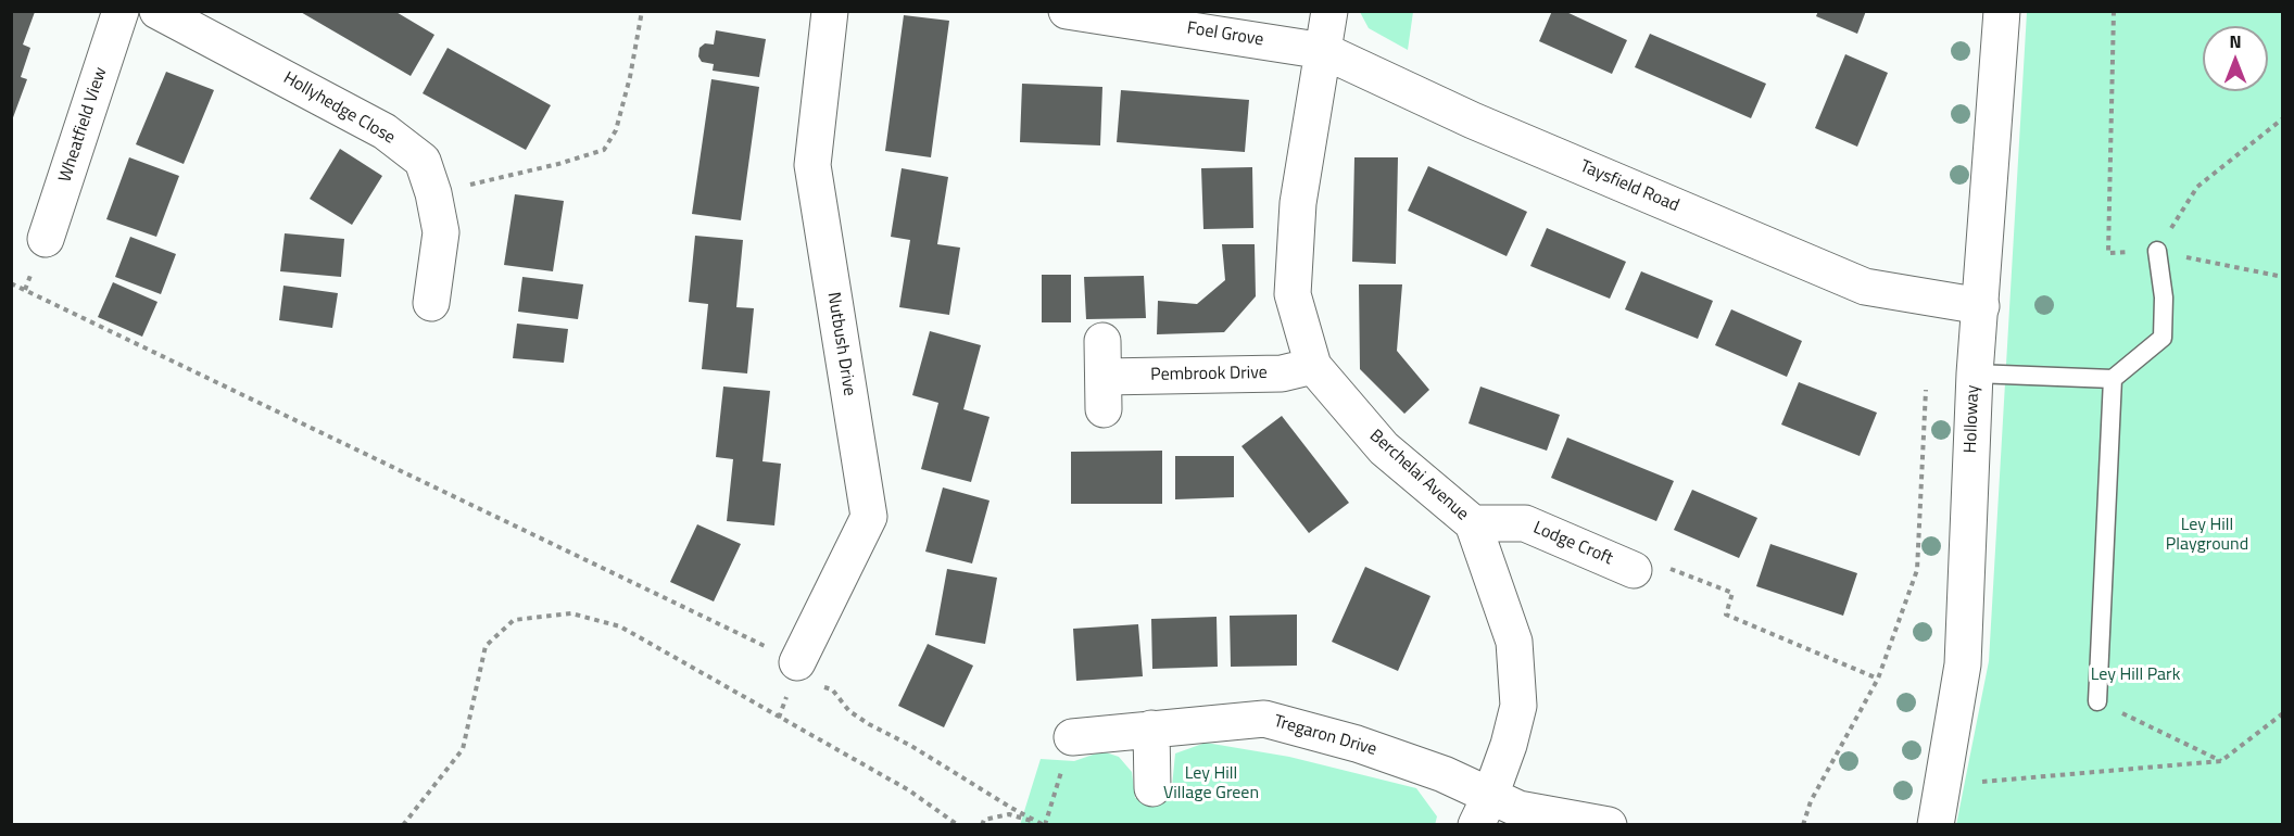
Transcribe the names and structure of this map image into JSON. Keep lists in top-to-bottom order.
{
  "streets": {
    "street": [
      "Foel Grove",
      "Hollyhedge Close",
      "Wheatfield View",
      "Taysfield Road",
      "Nutbush Drive",
      "Pembrook Drive",
      "Holloway",
      "Berchelai Avenue",
      "Lodge Croft",
      "Tregaron Drive"
    ]
  },
  "crossings": [
    ["Foel Grove", "Taysfield Road"],
    ["Foel Grove", "Berchelai Avenue"],
    ["Taysfield Road", "Holloway"],
    ["Taysfield Road", "Berchelai Avenue"],
    ["Pembrook Drive", "Berchelai Avenue"],
    ["Berchelai Avenue", "Lodge Croft"],
    ["Berchelai Avenue", "Tregaron Drive"]
  ],
  "parks": ["Ley Hill Playground", "Ley Hill Park", "Ley Hill Village Green"],
  "north": "top"
}
